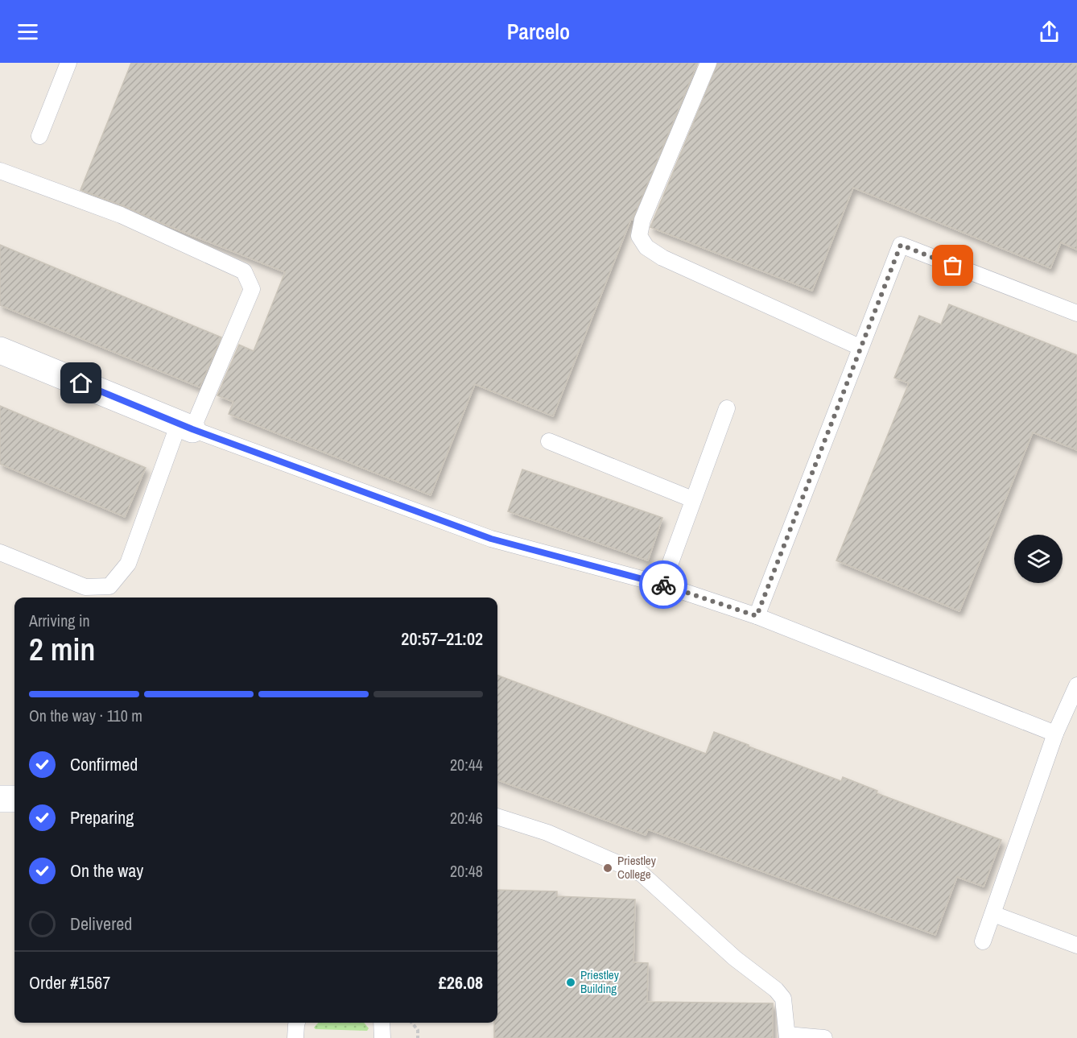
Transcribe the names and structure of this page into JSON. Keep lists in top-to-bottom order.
{
  "places": ["Priestley College", "Priestley Building"],
  "page": {
    "header": "Parcelo",
    "heading": ["2 min", "Arriving in", "20:57–21:02"],
    "panel": ["Order #1567", "£26.08"],
    "bar": "On the way · 110 m",
    "list": [
      ["Confirmed", "20:44"],
      ["Preparing", "20:46"],
      ["On the way", "20:48"],
      "Delivered"
    ]
  }
}
